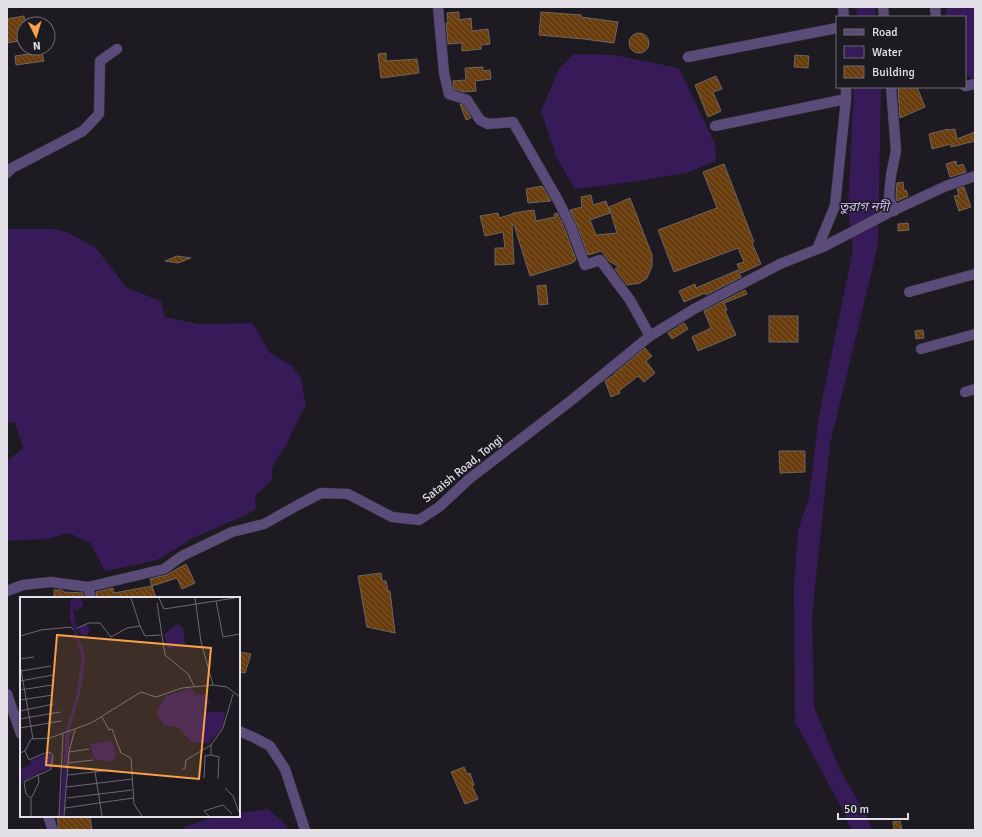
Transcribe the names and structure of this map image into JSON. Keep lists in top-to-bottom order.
{
  "streets": {
    "street": ["Sataish Road, Tongi"]
  },
  "water": ["তুরাগ নদী"],
  "legend": ["Road", "Water", "Building"],
  "scale_bar": "50 m",
  "north": "bottom"
}
